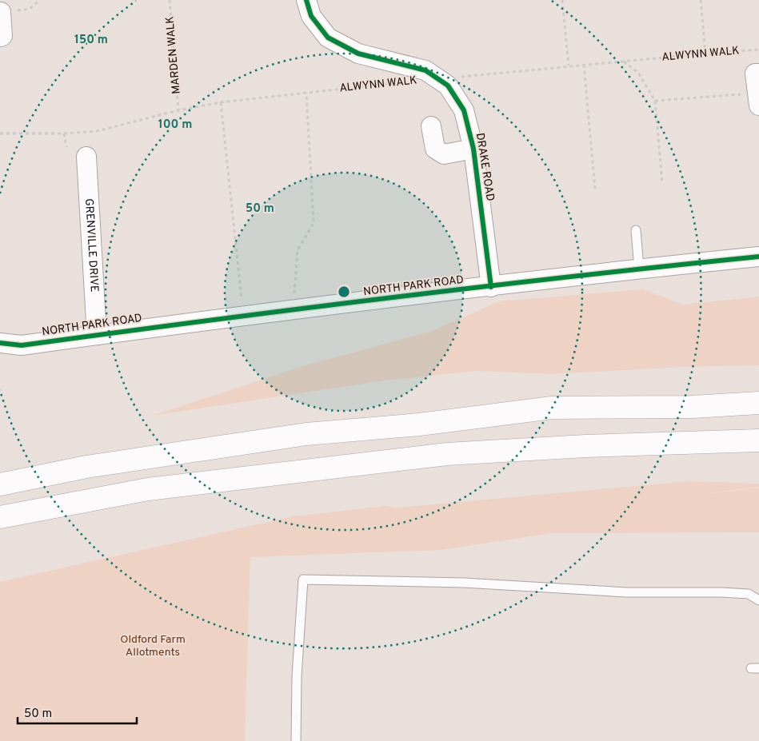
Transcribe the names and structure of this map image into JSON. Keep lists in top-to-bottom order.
{
  "streets": {
    "street": ["DRAKE ROAD", "GRENVILLE DRIVE", "NORTH PARK ROAD"],
    "path": ["MARDEN WALK"],
    "cycle path": ["ALWYNN WALK"]
  },
  "crossings": [
    ["ALWYNN WALK", "MARDEN WALK"],
    ["ALWYNN WALK", "DRAKE ROAD"],
    ["DRAKE ROAD", "NORTH PARK ROAD"],
    ["GRENVILLE DRIVE", "NORTH PARK ROAD"]
  ],
  "parks": ["Oldford Farm Allotments"],
  "scale_bar": "50 m",
  "rings": ["150 m", "100 m", "50 m"]
}
